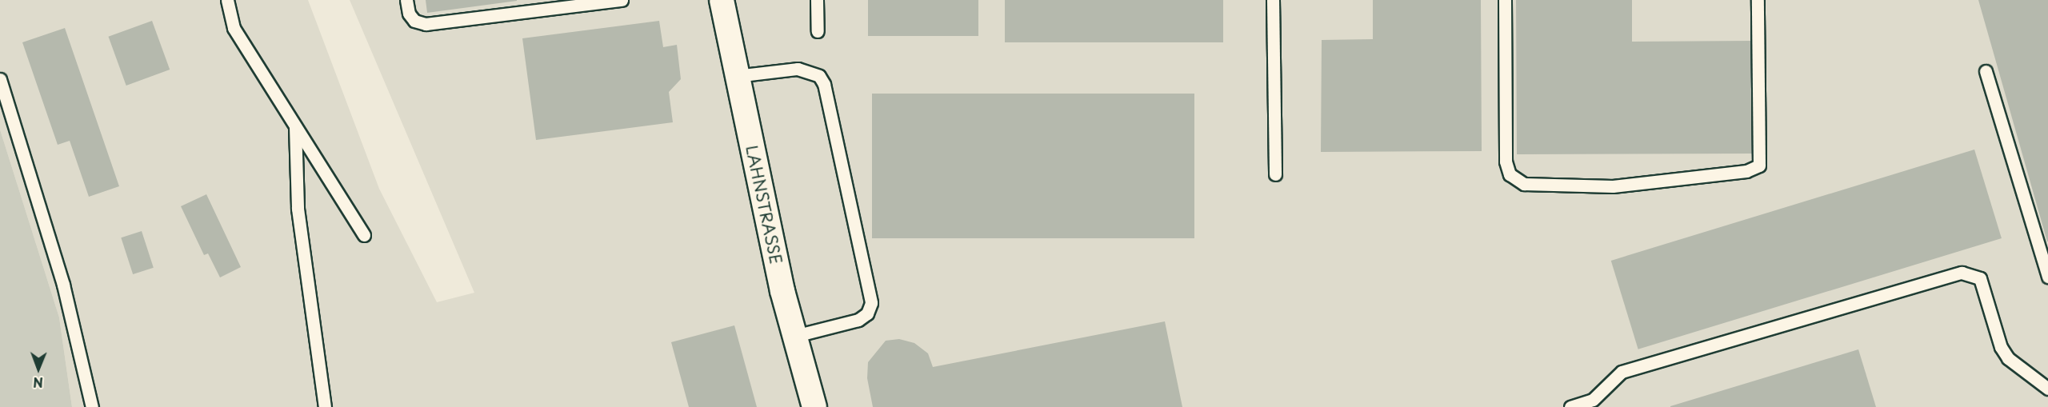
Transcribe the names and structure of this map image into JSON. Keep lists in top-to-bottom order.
{
  "streets": {
    "street": ["LAHNSTRASSE"]
  },
  "north": "bottom"
}
